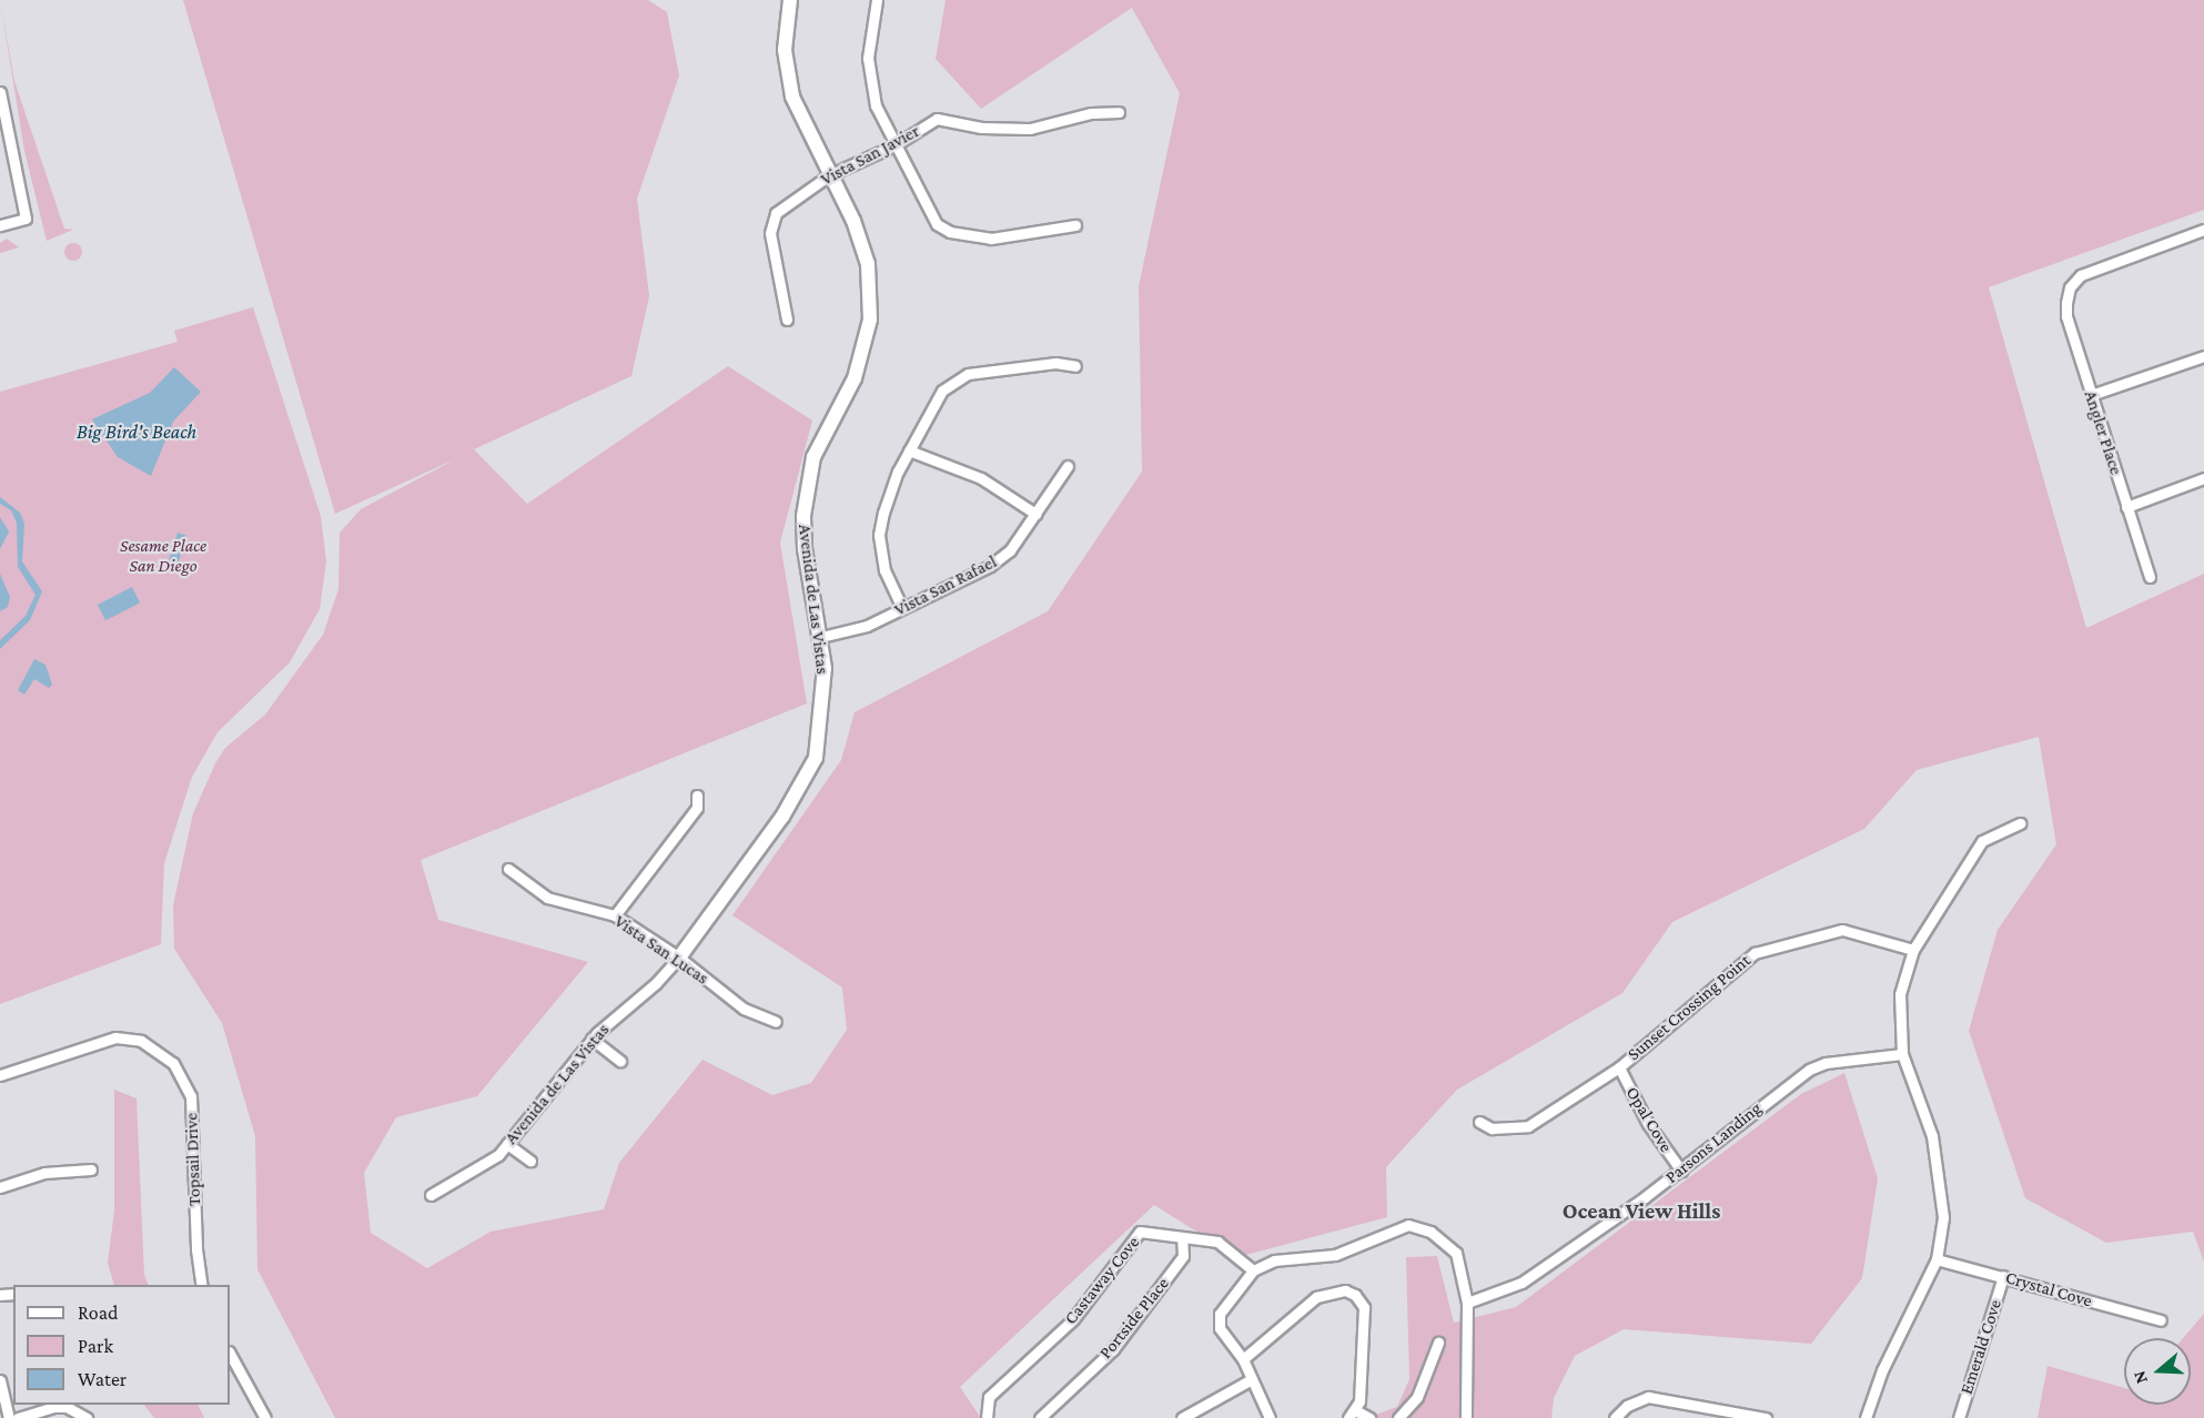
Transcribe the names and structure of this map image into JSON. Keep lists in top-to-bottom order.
{
  "streets": {
    "street": [
      "Vista San Javier",
      "Angler Place",
      "Vista San Rafael",
      "Avenida de Las Vistas",
      "Vista San Lucas",
      "Sunset Crossing Point",
      "Opal Cove",
      "Parsons Landing",
      "Topsail Drive",
      "Castaway Cove",
      "Crystal Cove",
      "Portside Place",
      "Emerald Cove"
    ]
  },
  "crossings": [
    ["Vista San Javier", "Avenida de Las Vistas"],
    ["Vista San Rafael", "Avenida de Las Vistas"],
    ["Avenida de Las Vistas", "Vista San Lucas"],
    ["Sunset Crossing Point", "Opal Cove"],
    ["Opal Cove", "Parsons Landing"],
    ["Castaway Cove", "Portside Place"],
    ["Crystal Cove", "Emerald Cove"]
  ],
  "districts": ["Ocean View Hills"],
  "water": ["Big Bird's Beach"],
  "parks": ["Sesame Place San Diego"],
  "legend": ["Road", "Park", "Water"],
  "north": "left"
}
